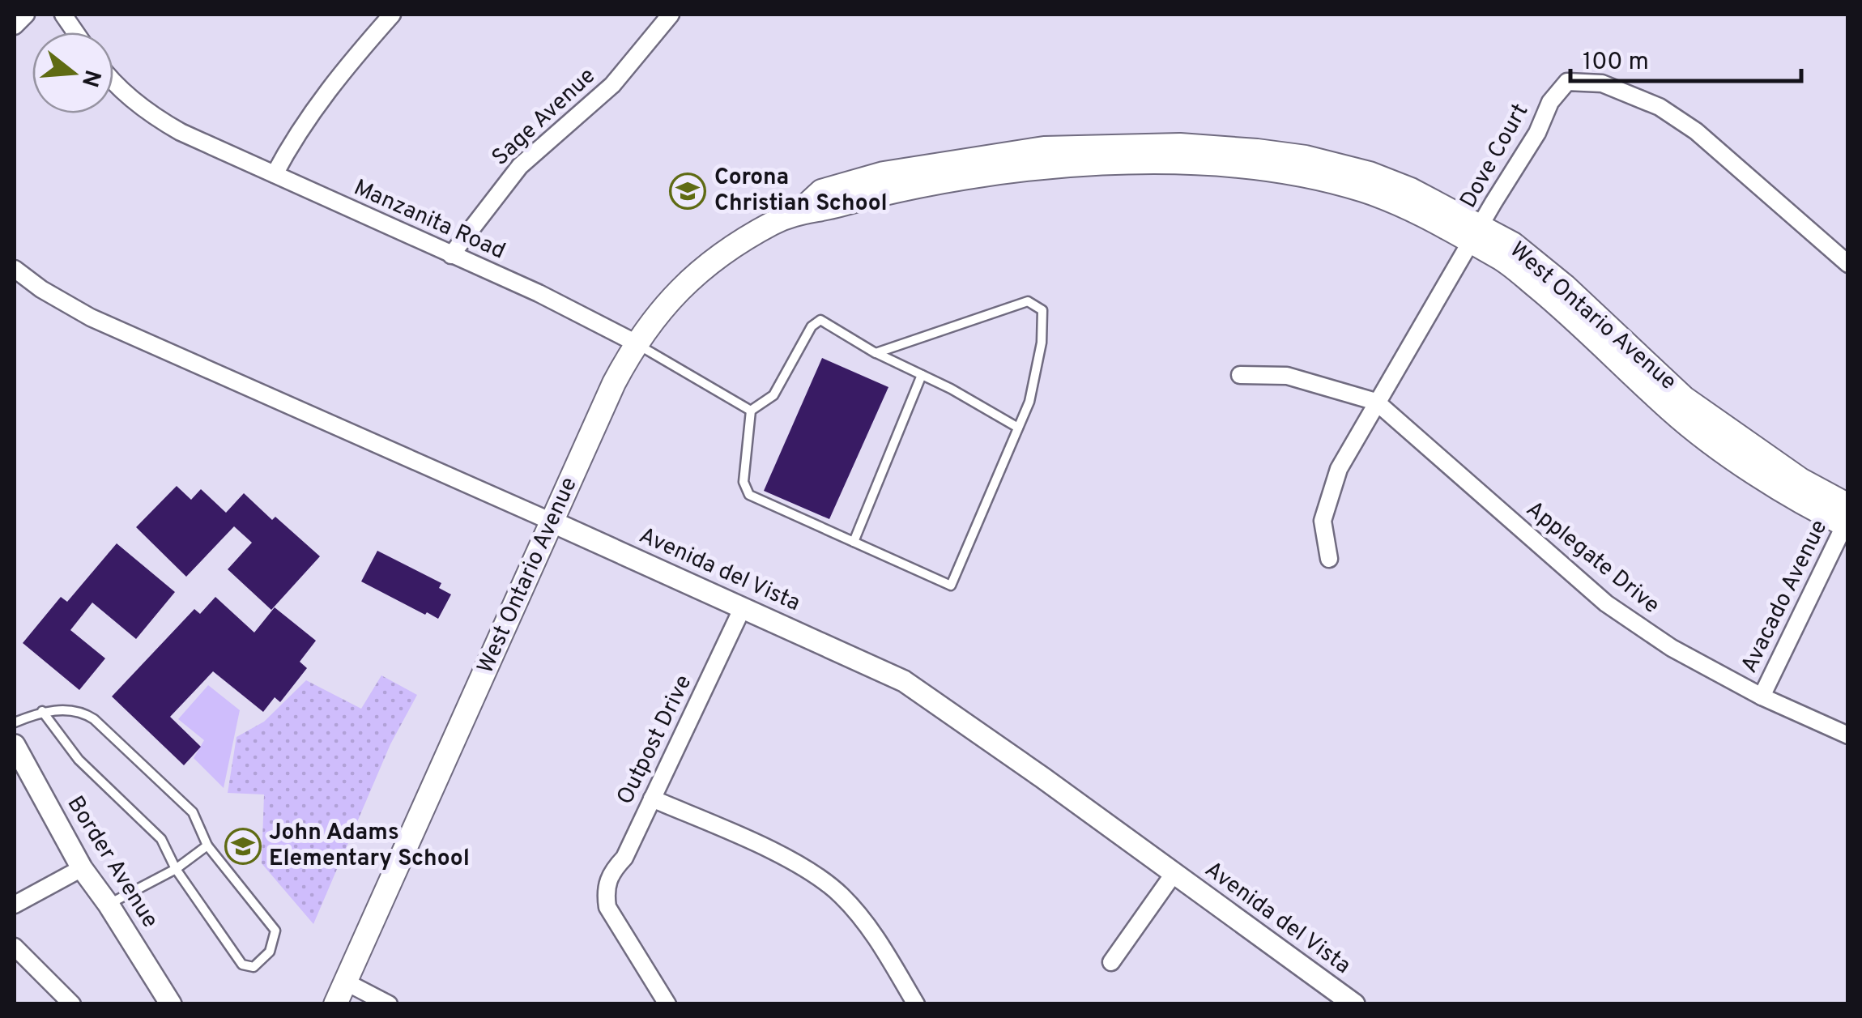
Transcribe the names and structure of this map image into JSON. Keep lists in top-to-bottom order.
{
  "streets": {
    "main road": ["West Ontario Avenue"],
    "street": [
      "Sage Avenue",
      "Dove Court",
      "Manzanita Road",
      "Applegate Drive",
      "Avenida del Vista",
      "Avacado Avenue",
      "Outpost Drive",
      "Border Avenue"
    ]
  },
  "crossings": [
    ["Sage Avenue", "Manzanita Road"],
    ["Dove Court", "West Ontario Avenue"],
    ["Dove Court", "Applegate Drive"],
    ["Manzanita Road", "West Ontario Avenue"],
    ["West Ontario Avenue", "Avenida del Vista"],
    ["West Ontario Avenue", "Avacado Avenue"],
    ["Applegate Drive", "Avacado Avenue"],
    ["Avenida del Vista", "Outpost Drive"]
  ],
  "places": {
    "school or university": ["Corona Christian School", "John Adams Elementary School"]
  },
  "scale_bar": "100 m",
  "north": "right"
}
